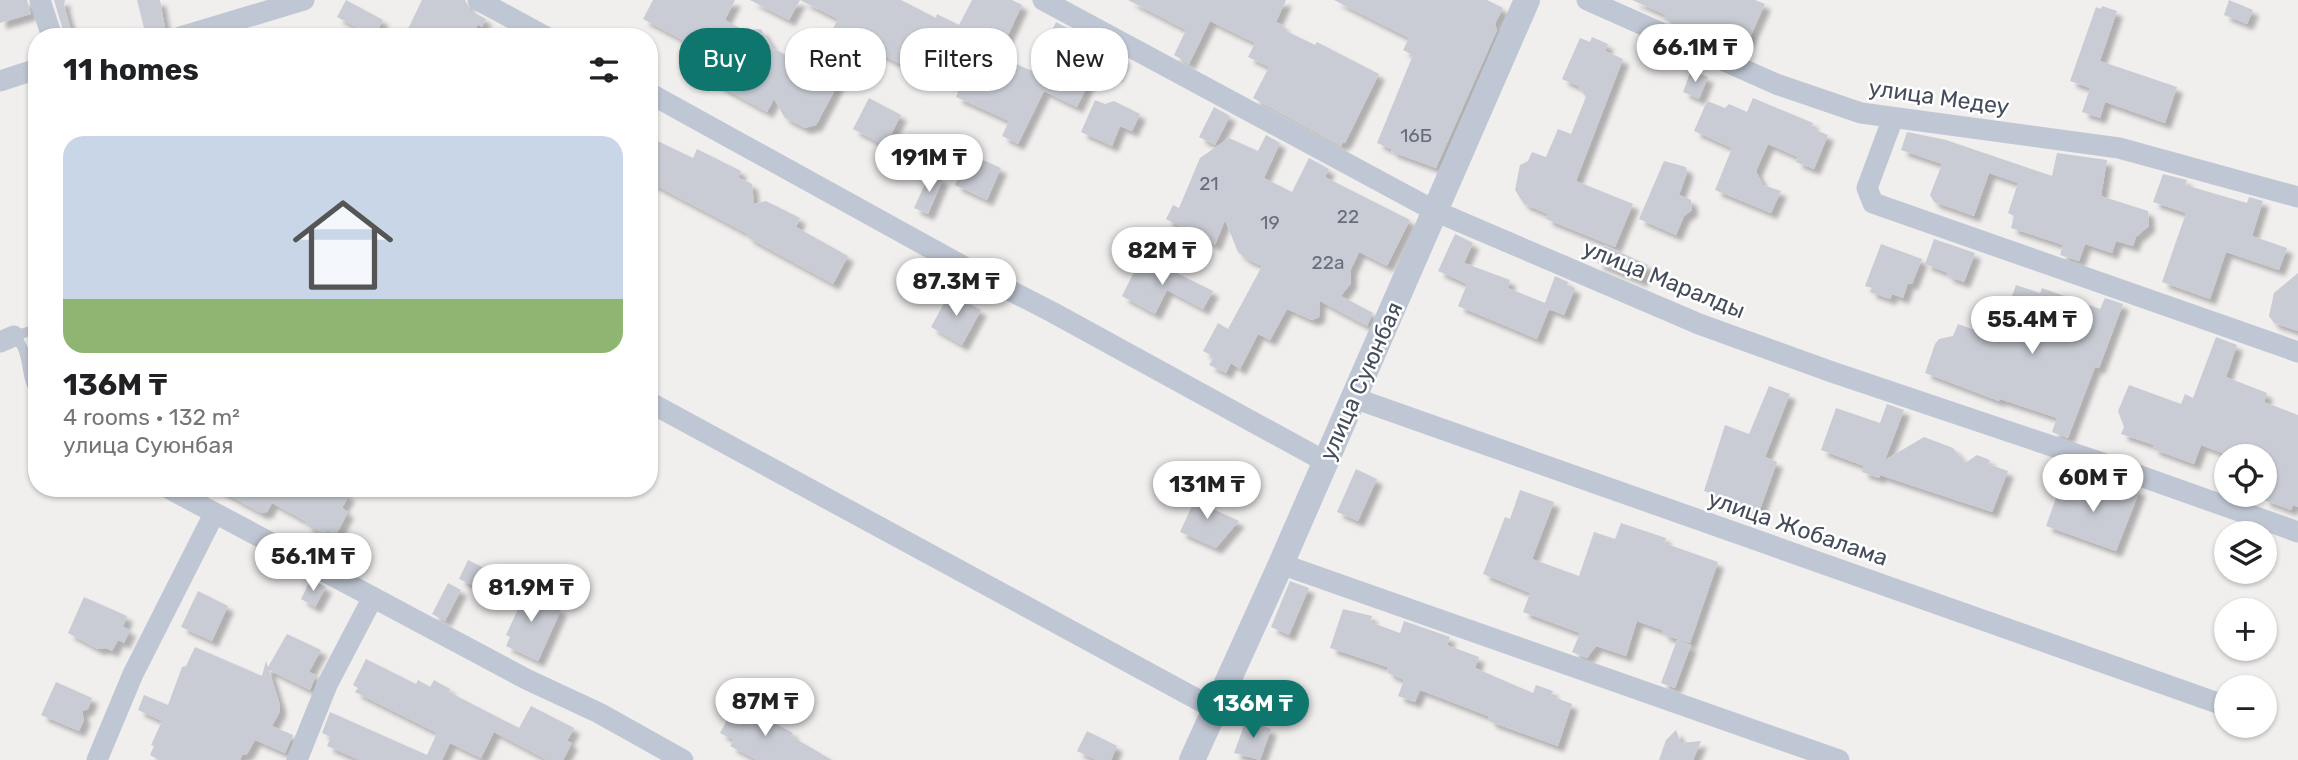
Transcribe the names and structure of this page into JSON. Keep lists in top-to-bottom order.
{
  "streets": {
    "street": [
      "улица Медеу",
      "улица Маралды",
      "улица Суюнбая",
      "улица Жобалама"
    ]
  },
  "crossings": [
    ["улица Маралды", "улица Суюнбая"],
    ["улица Суюнбая", "улица Жобалама"]
  ],
  "house_numbers": [
    "16Б",
    "21",
    "22",
    "19",
    "22а"
  ],
  "page": {
    "price": [
      "66.1M ₸",
      "191M ₸",
      "82M ₸",
      "87.3M ₸",
      "55.4M ₸",
      "60M ₸",
      "131M ₸",
      "56.1M ₸",
      "81.9M ₸",
      "87M ₸",
      "136M ₸"
    ],
    "chip": [
      "Buy",
      "Rent",
      "Filters",
      "New"
    ],
    "heading": "11 homes",
    "list": [
      {
        "name": "136M ₸",
        "note": "4 rooms · 132 m² · улица Суюнбая"
      }
    ],
    "map_buttons": ["+", "−"]
  }
}
